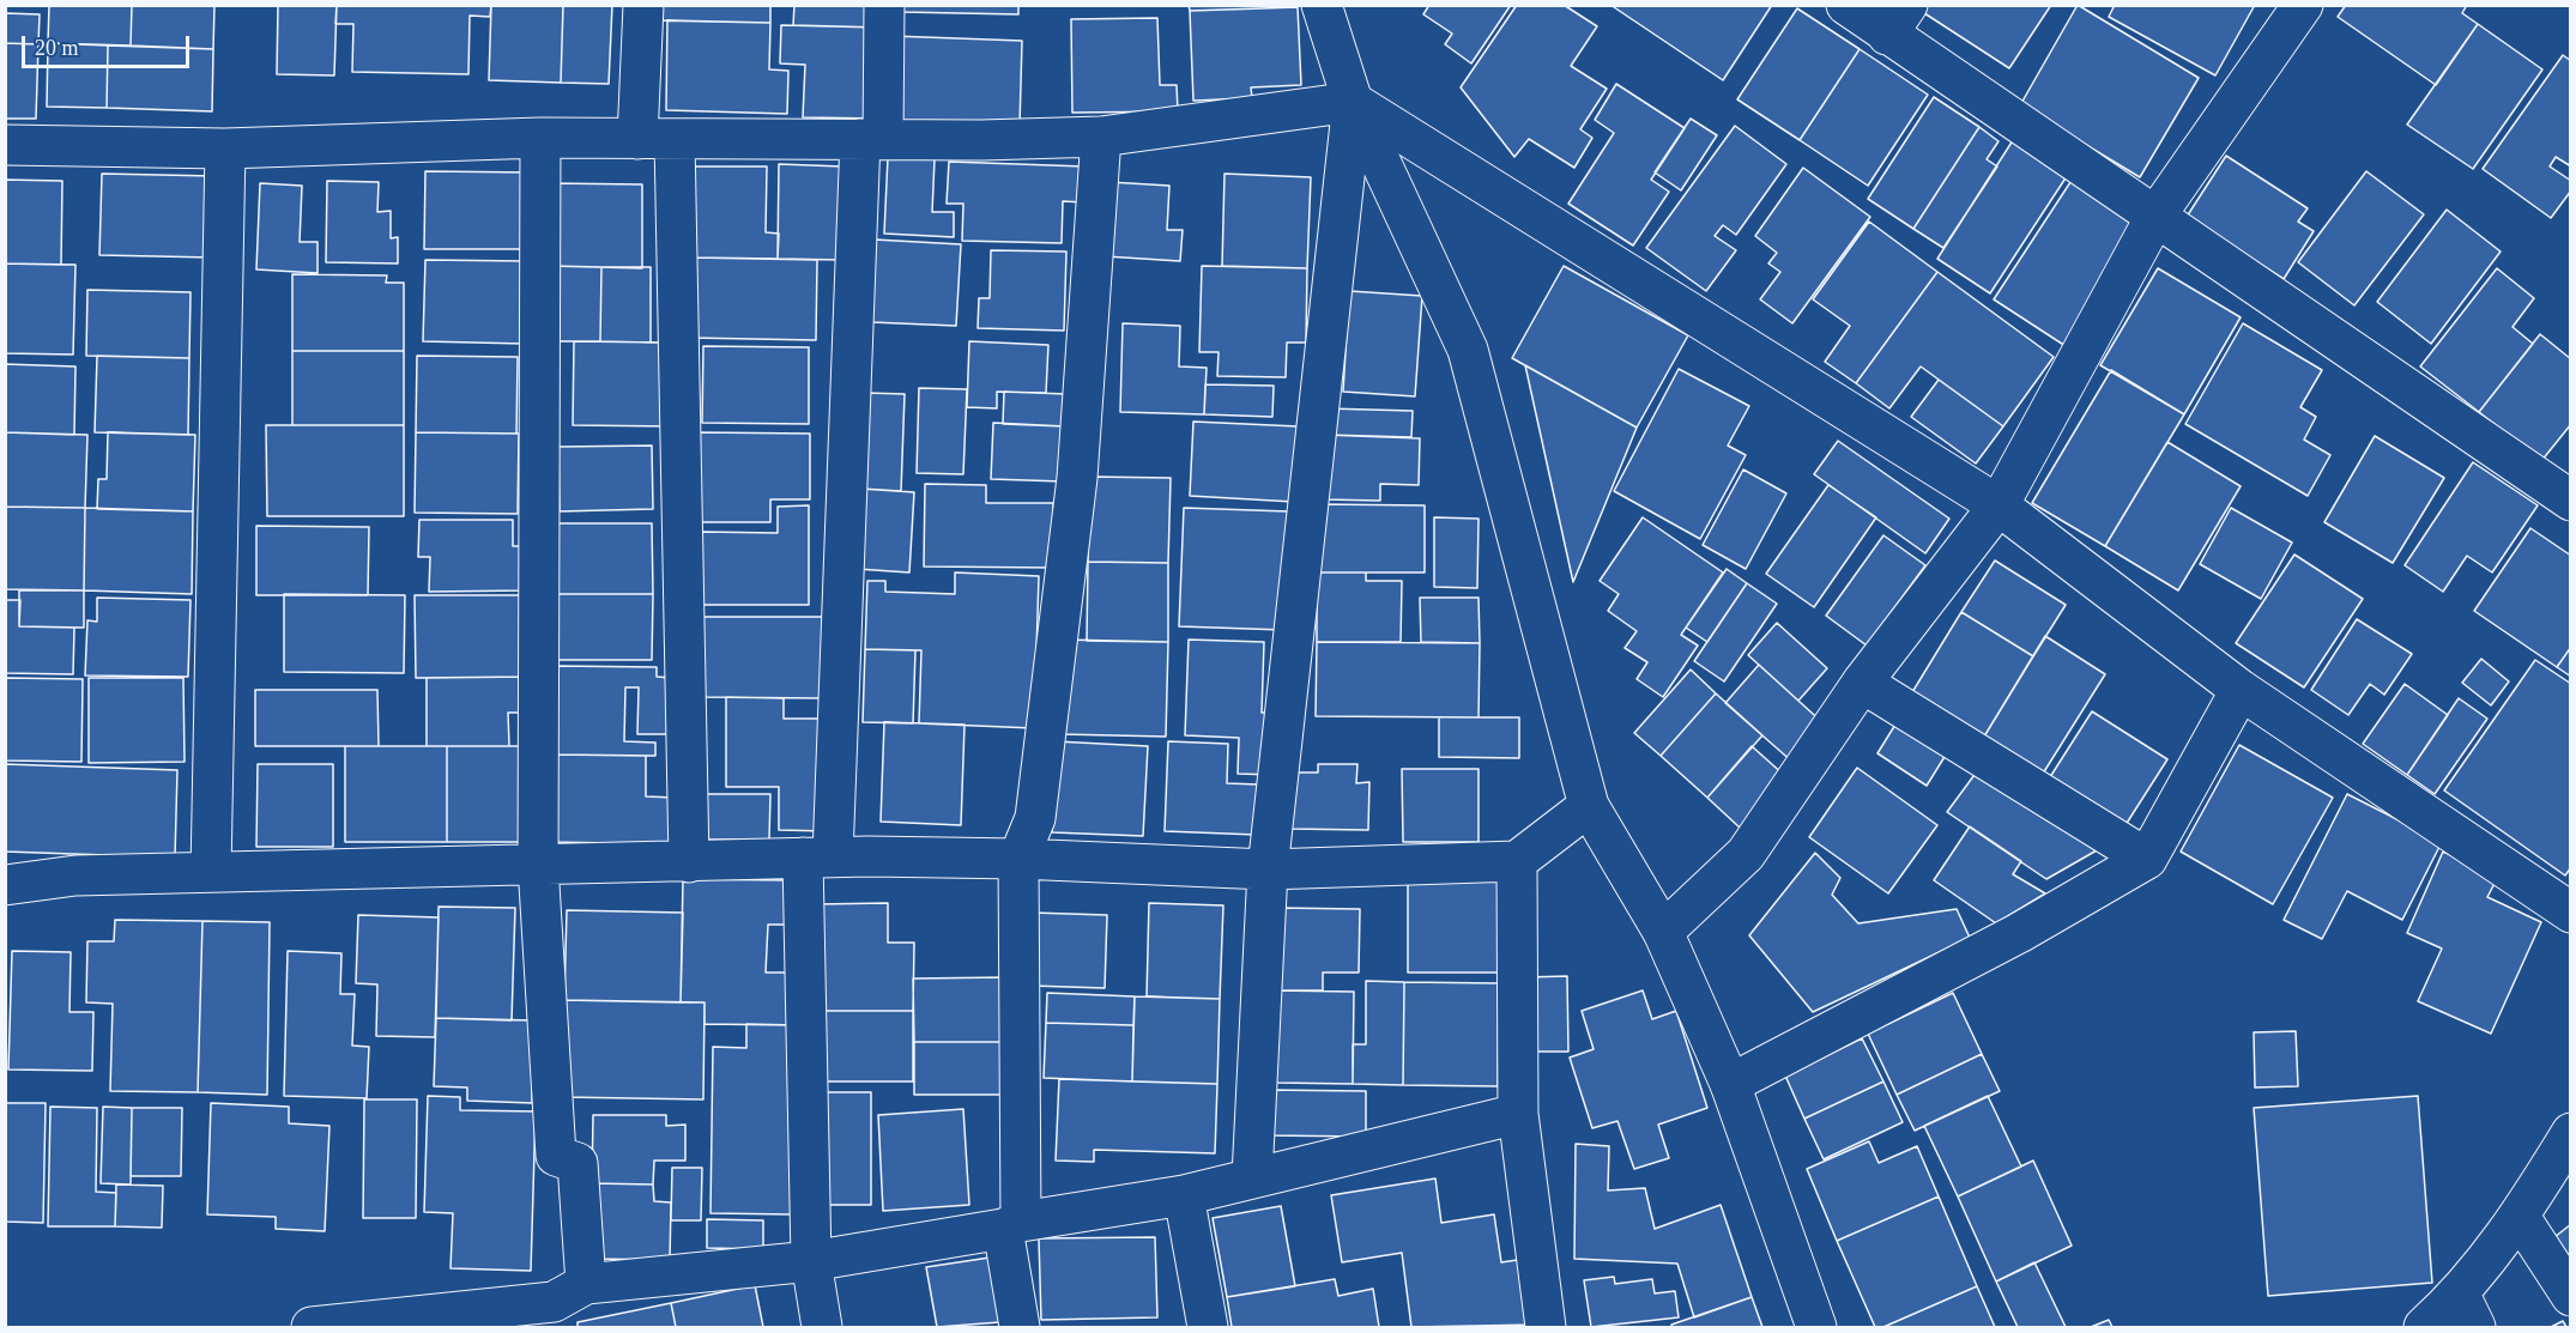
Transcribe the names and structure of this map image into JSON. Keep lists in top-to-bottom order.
{
  "scale_bar": "20 m"
}
